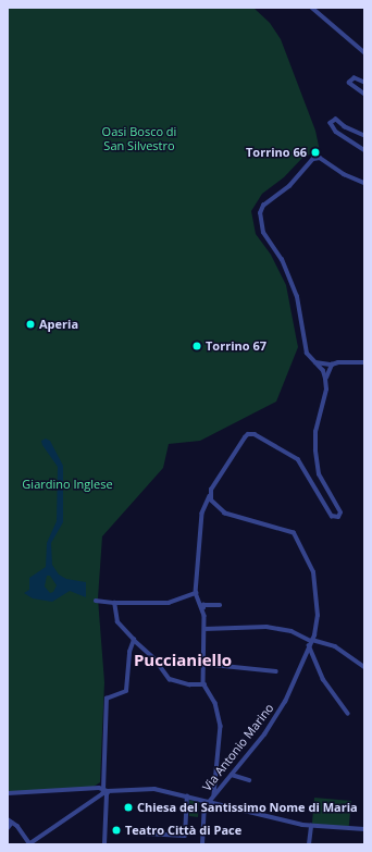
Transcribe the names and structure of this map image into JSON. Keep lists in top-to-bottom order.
{
  "streets": {
    "street": ["Via Antonio Marino"]
  },
  "districts": ["Puccianiello"],
  "parks": ["Oasi Bosco di San Silvestro", "Giardino Inglese"],
  "places": [
    "Torrino 66",
    "Aperia",
    "Torrino 67",
    "Chiesa del Santissimo Nome di Maria",
    "Teatro Città di Pace"
  ]
}
